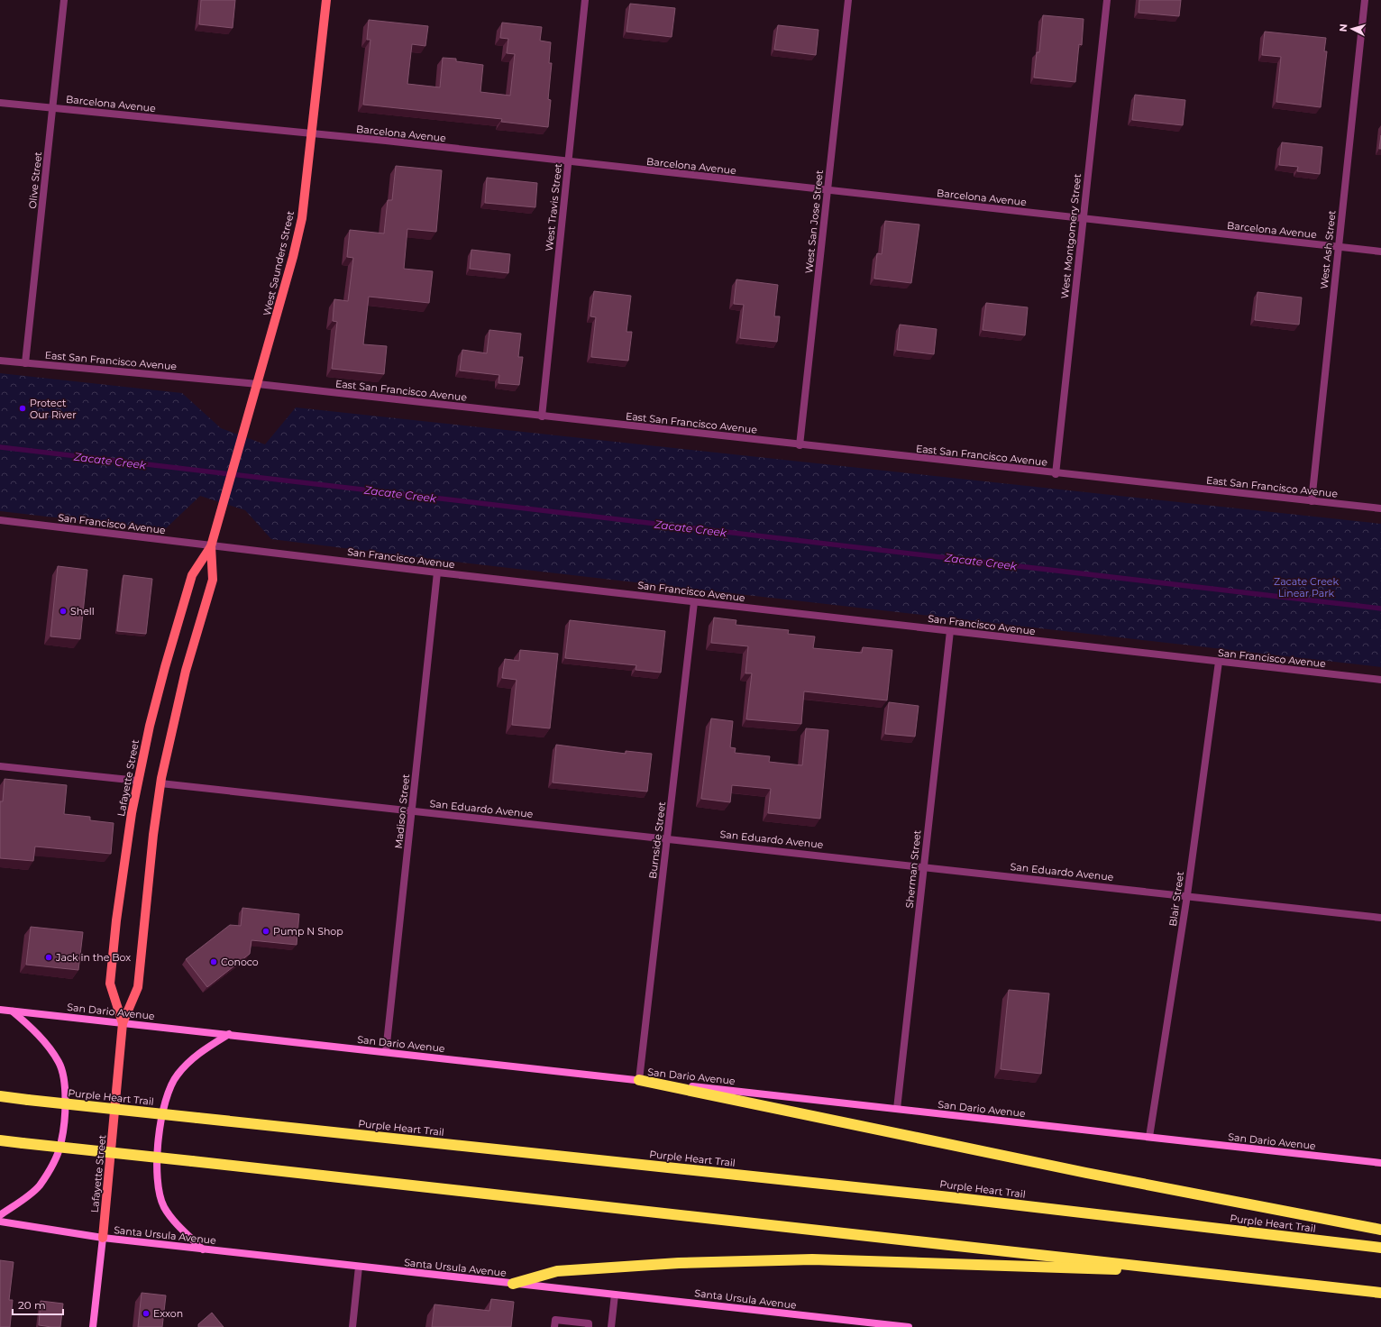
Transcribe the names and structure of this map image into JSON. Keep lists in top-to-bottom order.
{
  "streets": {
    "highway": ["Purple Heart Trail"],
    "main road": [
      "West Saunders Street",
      "Lafayette Street",
      "San Dario Avenue",
      "Santa Ursula Avenue"
    ],
    "street": [
      "Barcelona Avenue",
      "Olive Street",
      "West Travis Street",
      "West San Jose Street",
      "West Montgomery Street",
      "West Ash Street",
      "East San Francisco Avenue",
      "San Francisco Avenue",
      "San Eduardo Avenue",
      "Madison Street",
      "Burnside Street",
      "Sherman Street",
      "Blair Street"
    ]
  },
  "crossings": [
    ["Barcelona Avenue", "Olive Street"],
    ["Barcelona Avenue", "West Travis Street"],
    ["Barcelona Avenue", "West San Jose Street"],
    ["Barcelona Avenue", "West Montgomery Street"],
    ["Barcelona Avenue", "West Ash Street"],
    ["Barcelona Avenue", "West Saunders Street"],
    ["Olive Street", "East San Francisco Avenue"],
    ["West Travis Street", "East San Francisco Avenue"],
    ["West San Jose Street", "East San Francisco Avenue"],
    ["West Montgomery Street", "East San Francisco Avenue"],
    ["West Ash Street", "East San Francisco Avenue"],
    ["West Saunders Street", "East San Francisco Avenue"],
    ["West Saunders Street", "Lafayette Street"],
    ["San Francisco Avenue", "Lafayette Street"],
    ["San Francisco Avenue", "Madison Street"],
    ["San Francisco Avenue", "Burnside Street"],
    ["San Francisco Avenue", "Sherman Street"],
    ["San Francisco Avenue", "Blair Street"],
    ["Lafayette Street", "San Eduardo Avenue"],
    ["Lafayette Street", "San Dario Avenue"],
    ["Lafayette Street", "Santa Ursula Avenue"],
    ["San Eduardo Avenue", "Madison Street"],
    ["San Eduardo Avenue", "Burnside Street"],
    ["San Eduardo Avenue", "Sherman Street"],
    ["San Eduardo Avenue", "Blair Street"],
    ["Madison Street", "San Dario Avenue"],
    ["Burnside Street", "San Dario Avenue"],
    ["Sherman Street", "San Dario Avenue"],
    ["Blair Street", "San Dario Avenue"]
  ],
  "water": ["Zacate Creek"],
  "parks": ["Zacate Creek Linear Park"],
  "places": [
    "Protect Our River",
    "Shell",
    "Pump N Shop",
    "Jack in the Box",
    "Conoco",
    "Exxon"
  ],
  "scale_bar": "20 m",
  "north": "left"
}
